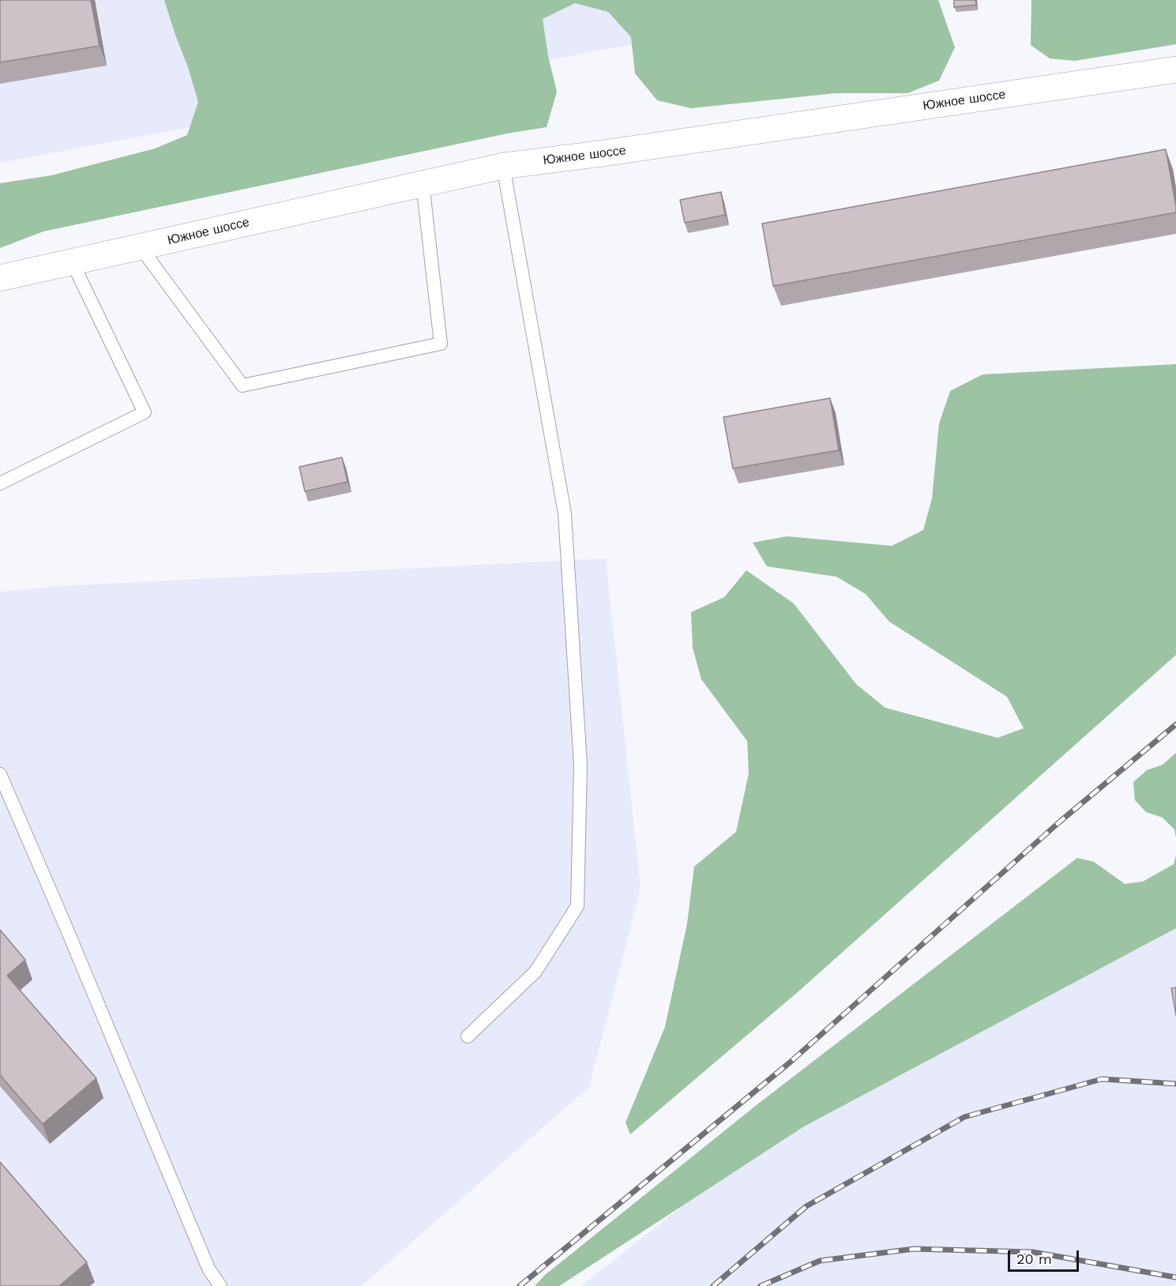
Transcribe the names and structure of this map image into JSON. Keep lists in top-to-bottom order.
{
  "streets": {
    "street": ["Южное шоссе"]
  },
  "scale_bar": "20 m"
}
